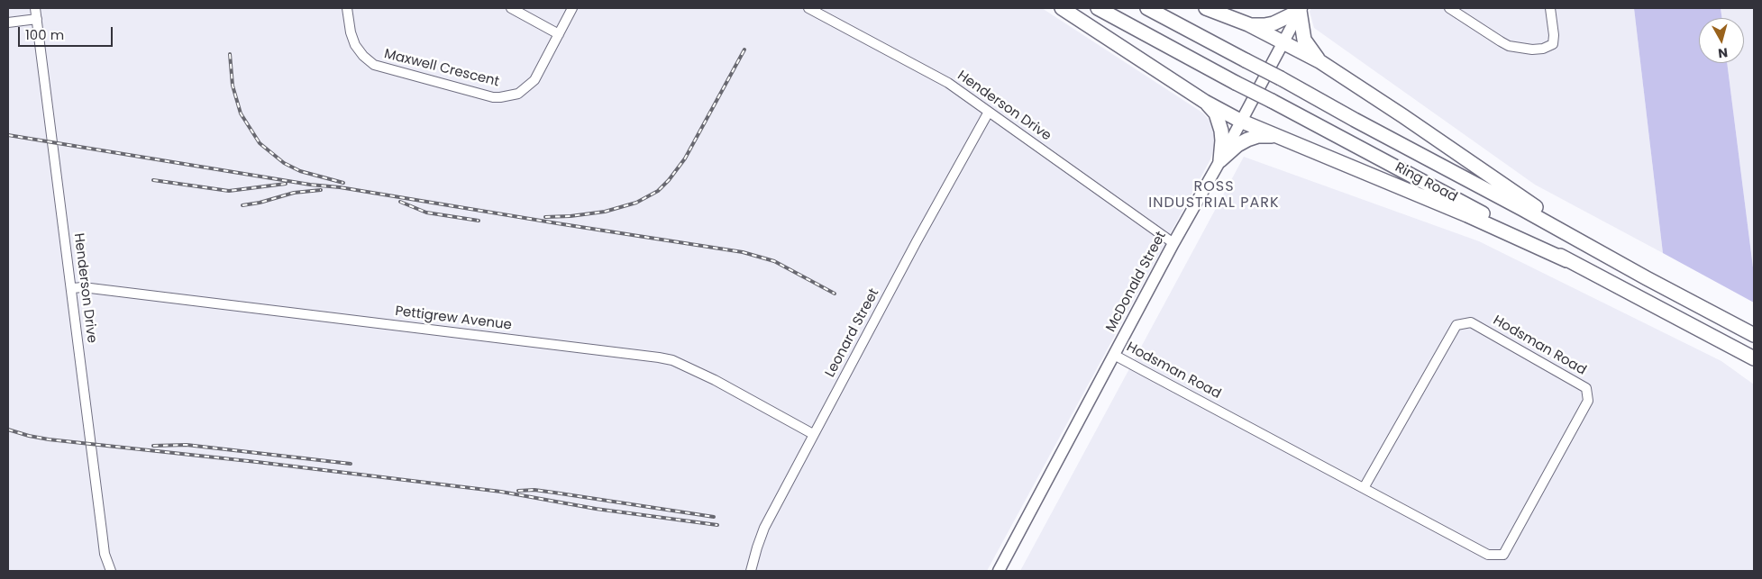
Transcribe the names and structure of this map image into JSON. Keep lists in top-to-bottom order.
{
  "streets": {
    "highway": ["Ring Road"],
    "main road": ["McDonald Street"],
    "street": [
      "Maxwell Crescent",
      "Henderson Drive",
      "Pettigrew Avenue",
      "Leonard Street",
      "Hodsman Road"
    ]
  },
  "crossings": [
    ["Henderson Drive", "McDonald Street"],
    ["Henderson Drive", "Pettigrew Avenue"],
    ["Henderson Drive", "Leonard Street"],
    ["McDonald Street", "Hodsman Road"],
    ["Pettigrew Avenue", "Leonard Street"]
  ],
  "districts": ["ROSS INDUSTRIAL PARK"],
  "scale_bar": "100 m",
  "north": "bottom"
}
